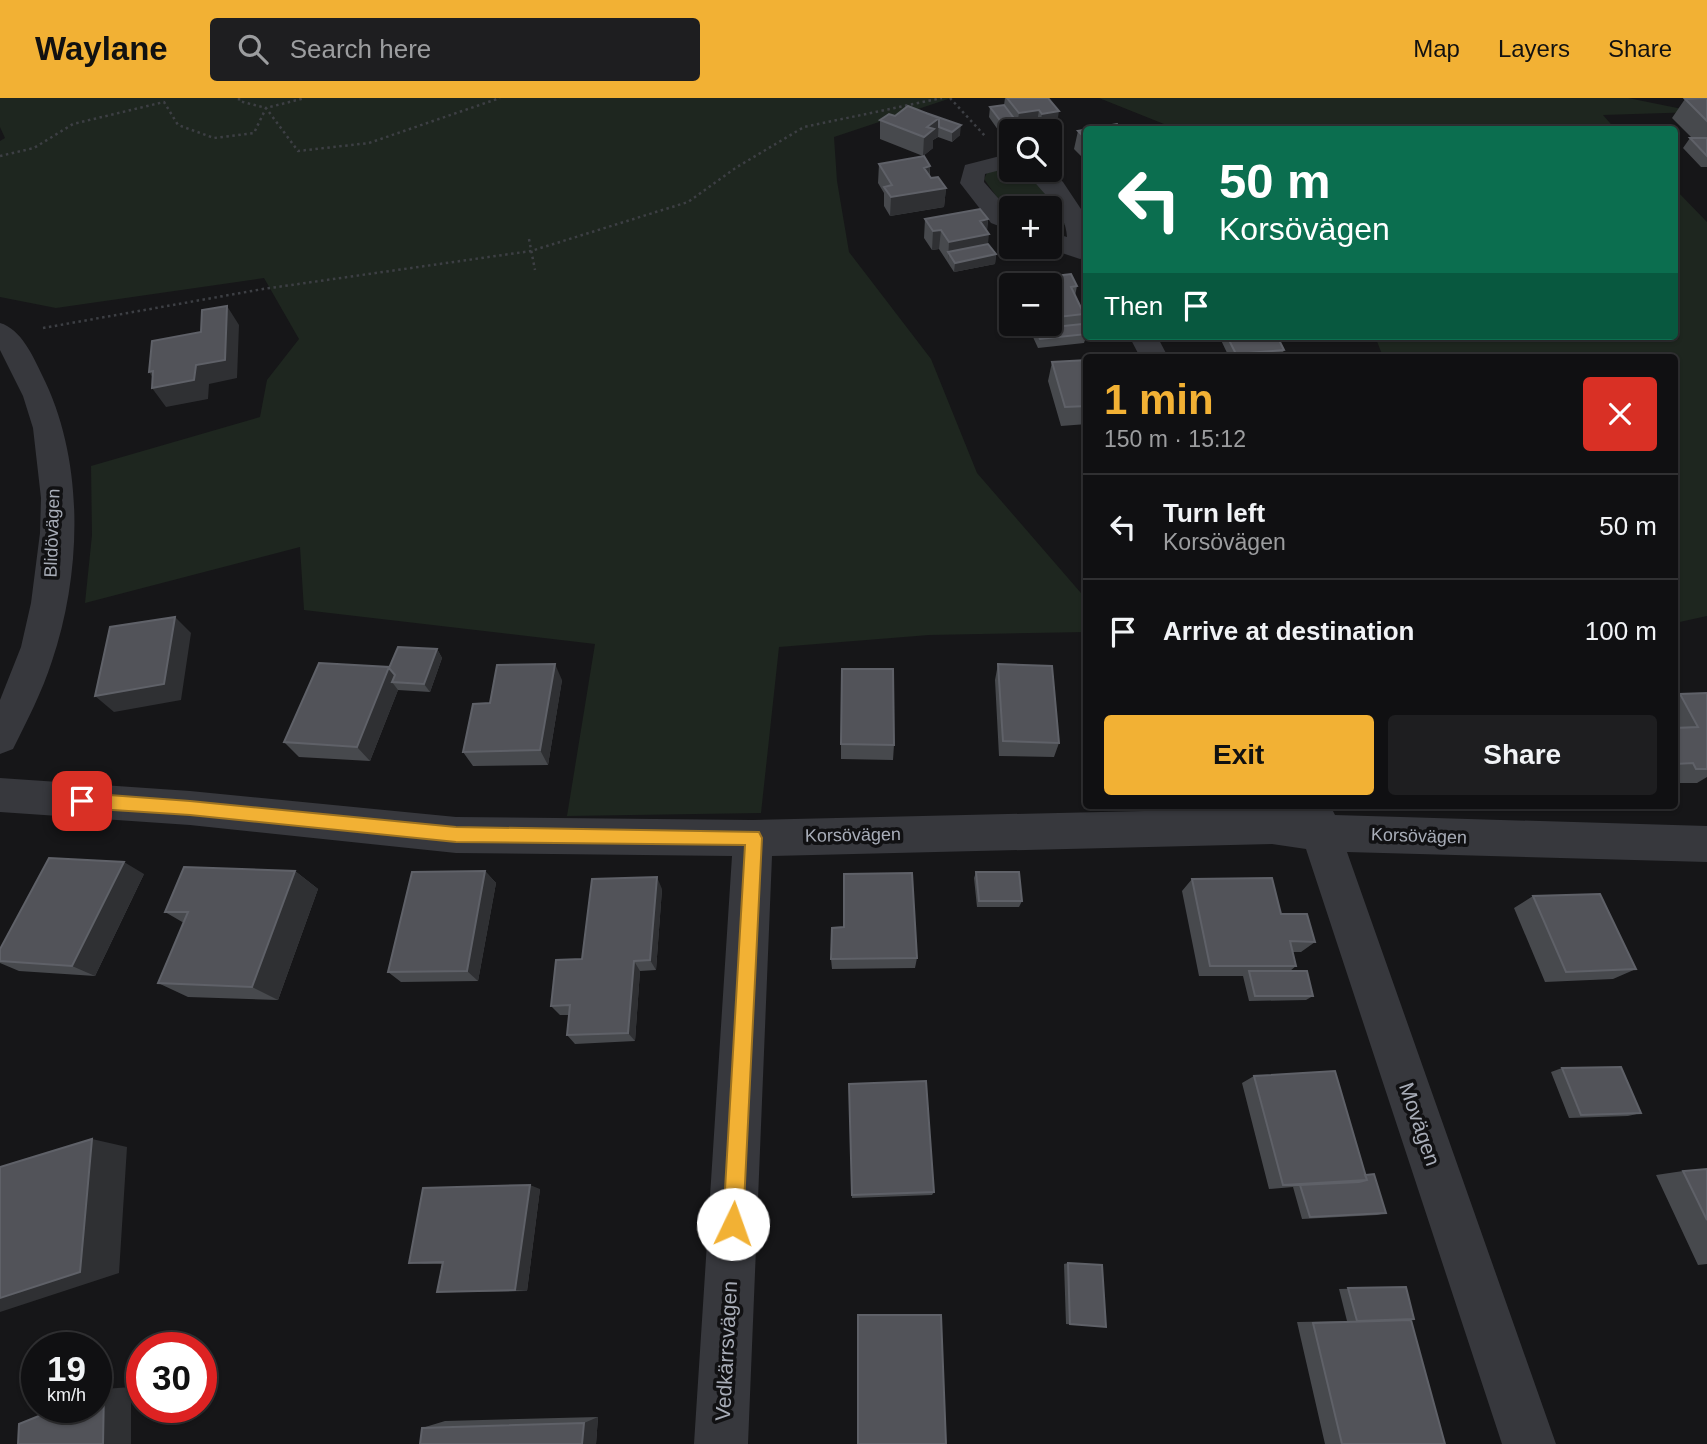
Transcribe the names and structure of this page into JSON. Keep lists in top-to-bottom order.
{
  "streets": {
    "street": [
      "Blidövägen",
      "Korsövägen",
      "Movägen",
      "Vedkärrsvägen"
    ]
  },
  "crossings": [
    ["Korsövägen", "Movägen"],
    ["Korsövägen", "Vedkärrsvägen"]
  ],
  "page": {
    "header": "Waylane",
    "search": "Search here",
    "nav": ["Map", "Layers", "Share"],
    "map_buttons": ["+", "−"],
    "turn": ["50 m", "Korsövägen"],
    "then": "Then",
    "heading": ["1 min", "150 m · 15:12"],
    "list": [
      {
        "name": "Turn left",
        "note": "Korsövägen",
        "value": "50 m"
      },
      {
        "name": "Arrive at destination",
        "value": "100 m"
      }
    ],
    "buttons": ["Exit", "Share"],
    "speed": "19 km/h",
    "limit": "30"
  }
}
